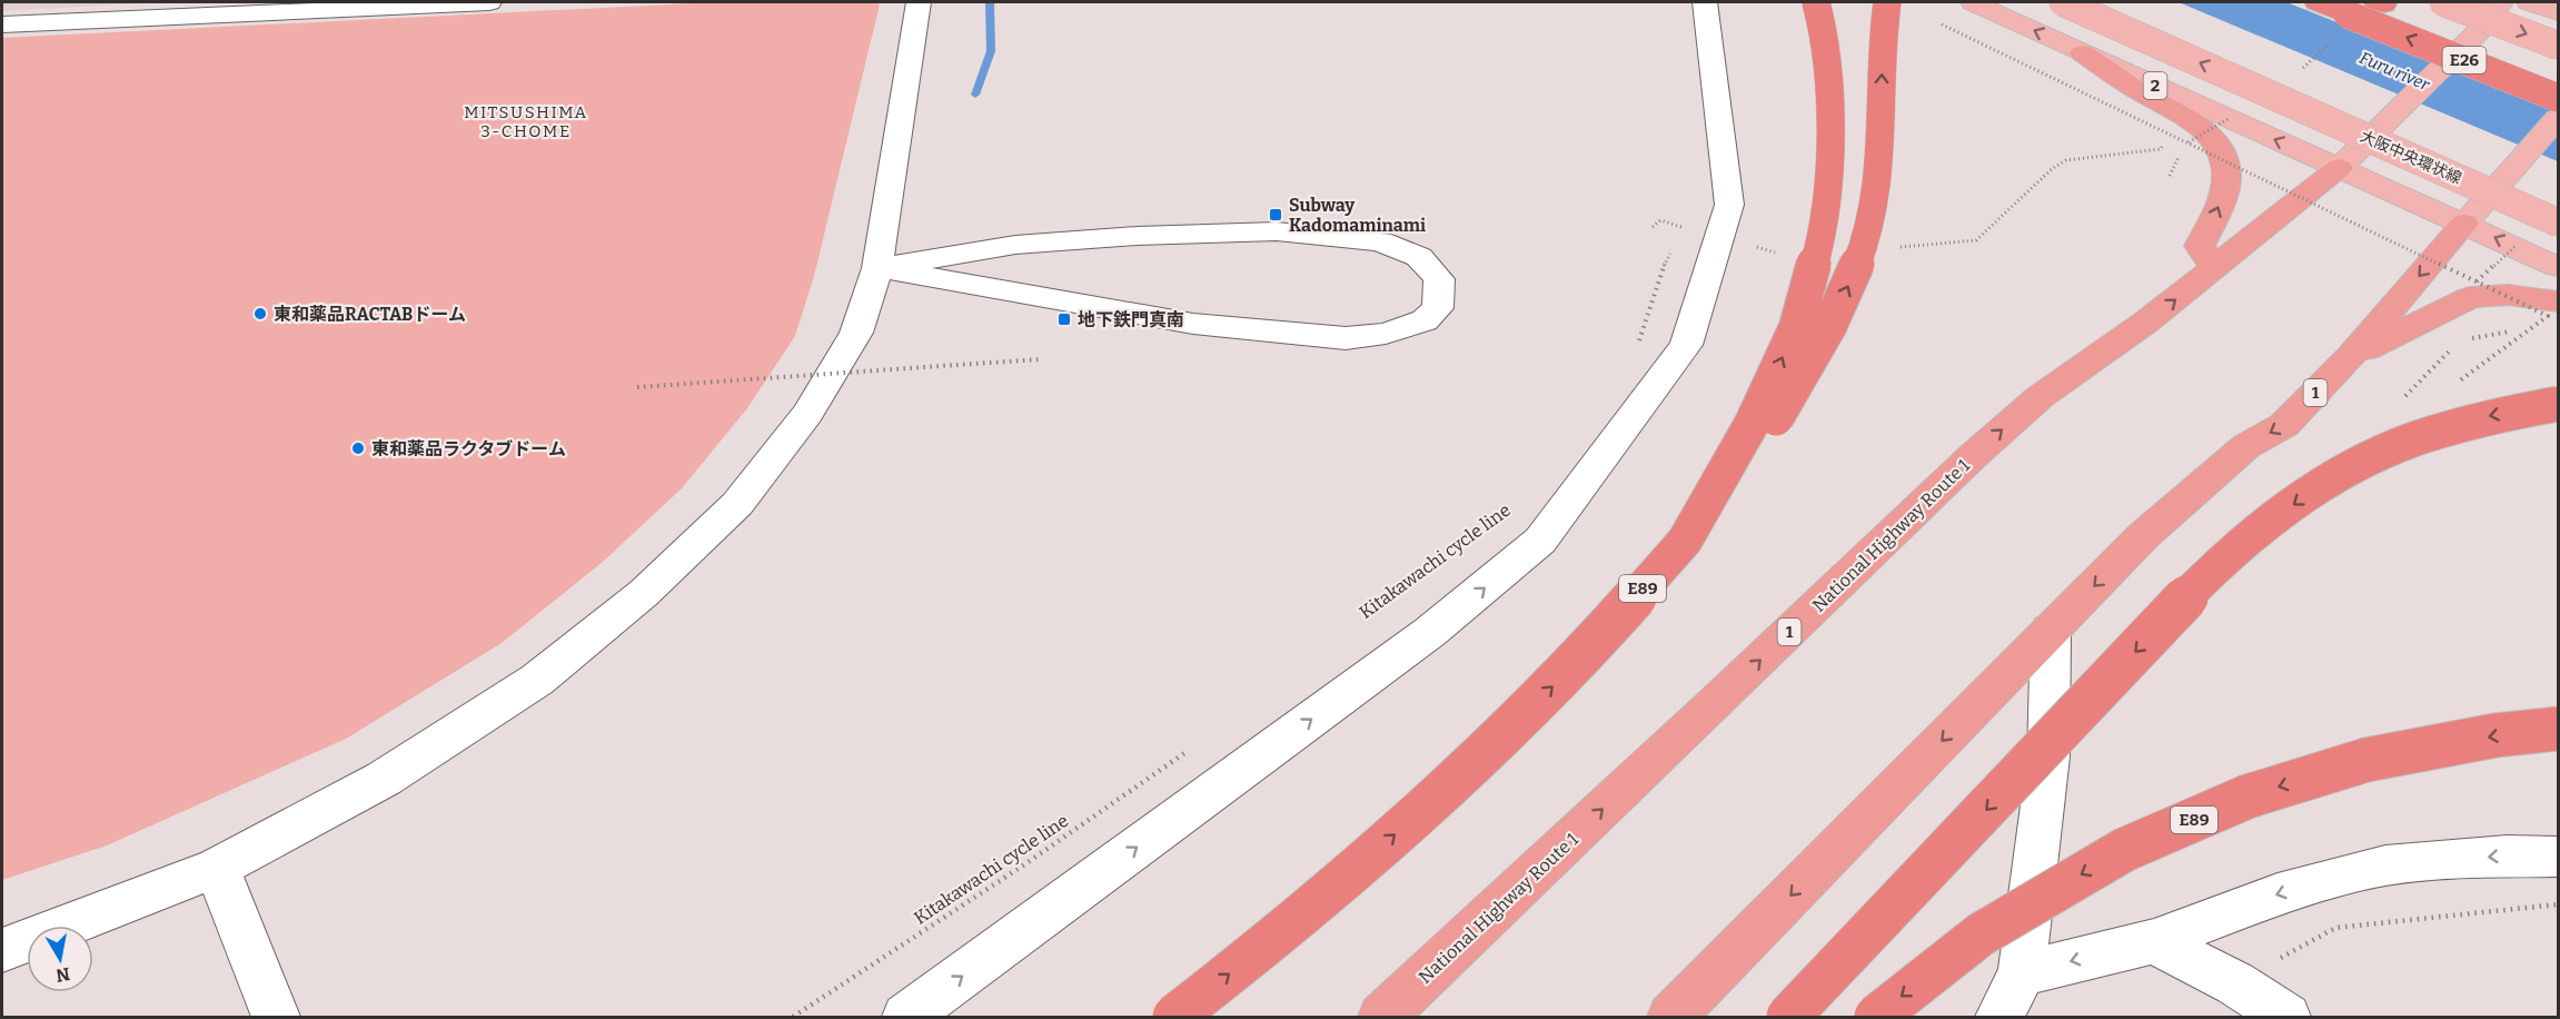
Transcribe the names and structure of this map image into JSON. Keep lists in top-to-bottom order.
{
  "streets": {
    "highway": [
      "E26",
      "1",
      "National Highway Route 1",
      "E89"
    ],
    "main road": ["2", "大阪中央環状線"],
    "path": ["Kitakawachi cycle line"]
  },
  "crossings": [
    ["2", "1"],
    ["2", "National Highway Route 1"]
  ],
  "districts": ["MITSUSHIMA 3-CHOME"],
  "water": ["Furu river"],
  "places": {
    "transit": ["Subway Kadomaminami", "地下鉄門真南"],
    "other": ["東和薬品RACTABドーム", "東和薬品ラクタブドーム"]
  },
  "north": "bottom"
}
